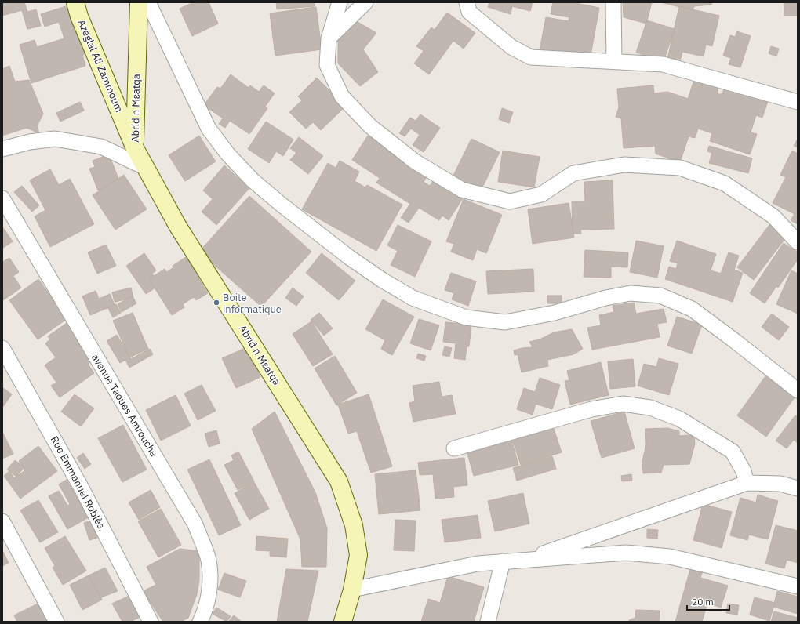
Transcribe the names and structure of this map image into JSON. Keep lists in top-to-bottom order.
{
  "streets": {
    "main road": ["Azeglal Ali Zammoum", "Abrid n Mɛatqa"],
    "street": ["avenue Taoues Amrouche", "Rue Emmanuel Roblès."]
  },
  "crossings": [
    ["Azeglal Ali Zammoum", "Abrid n Mɛatqa"]
  ],
  "places": ["Boite informatique"],
  "scale_bar": "20 m"
}
